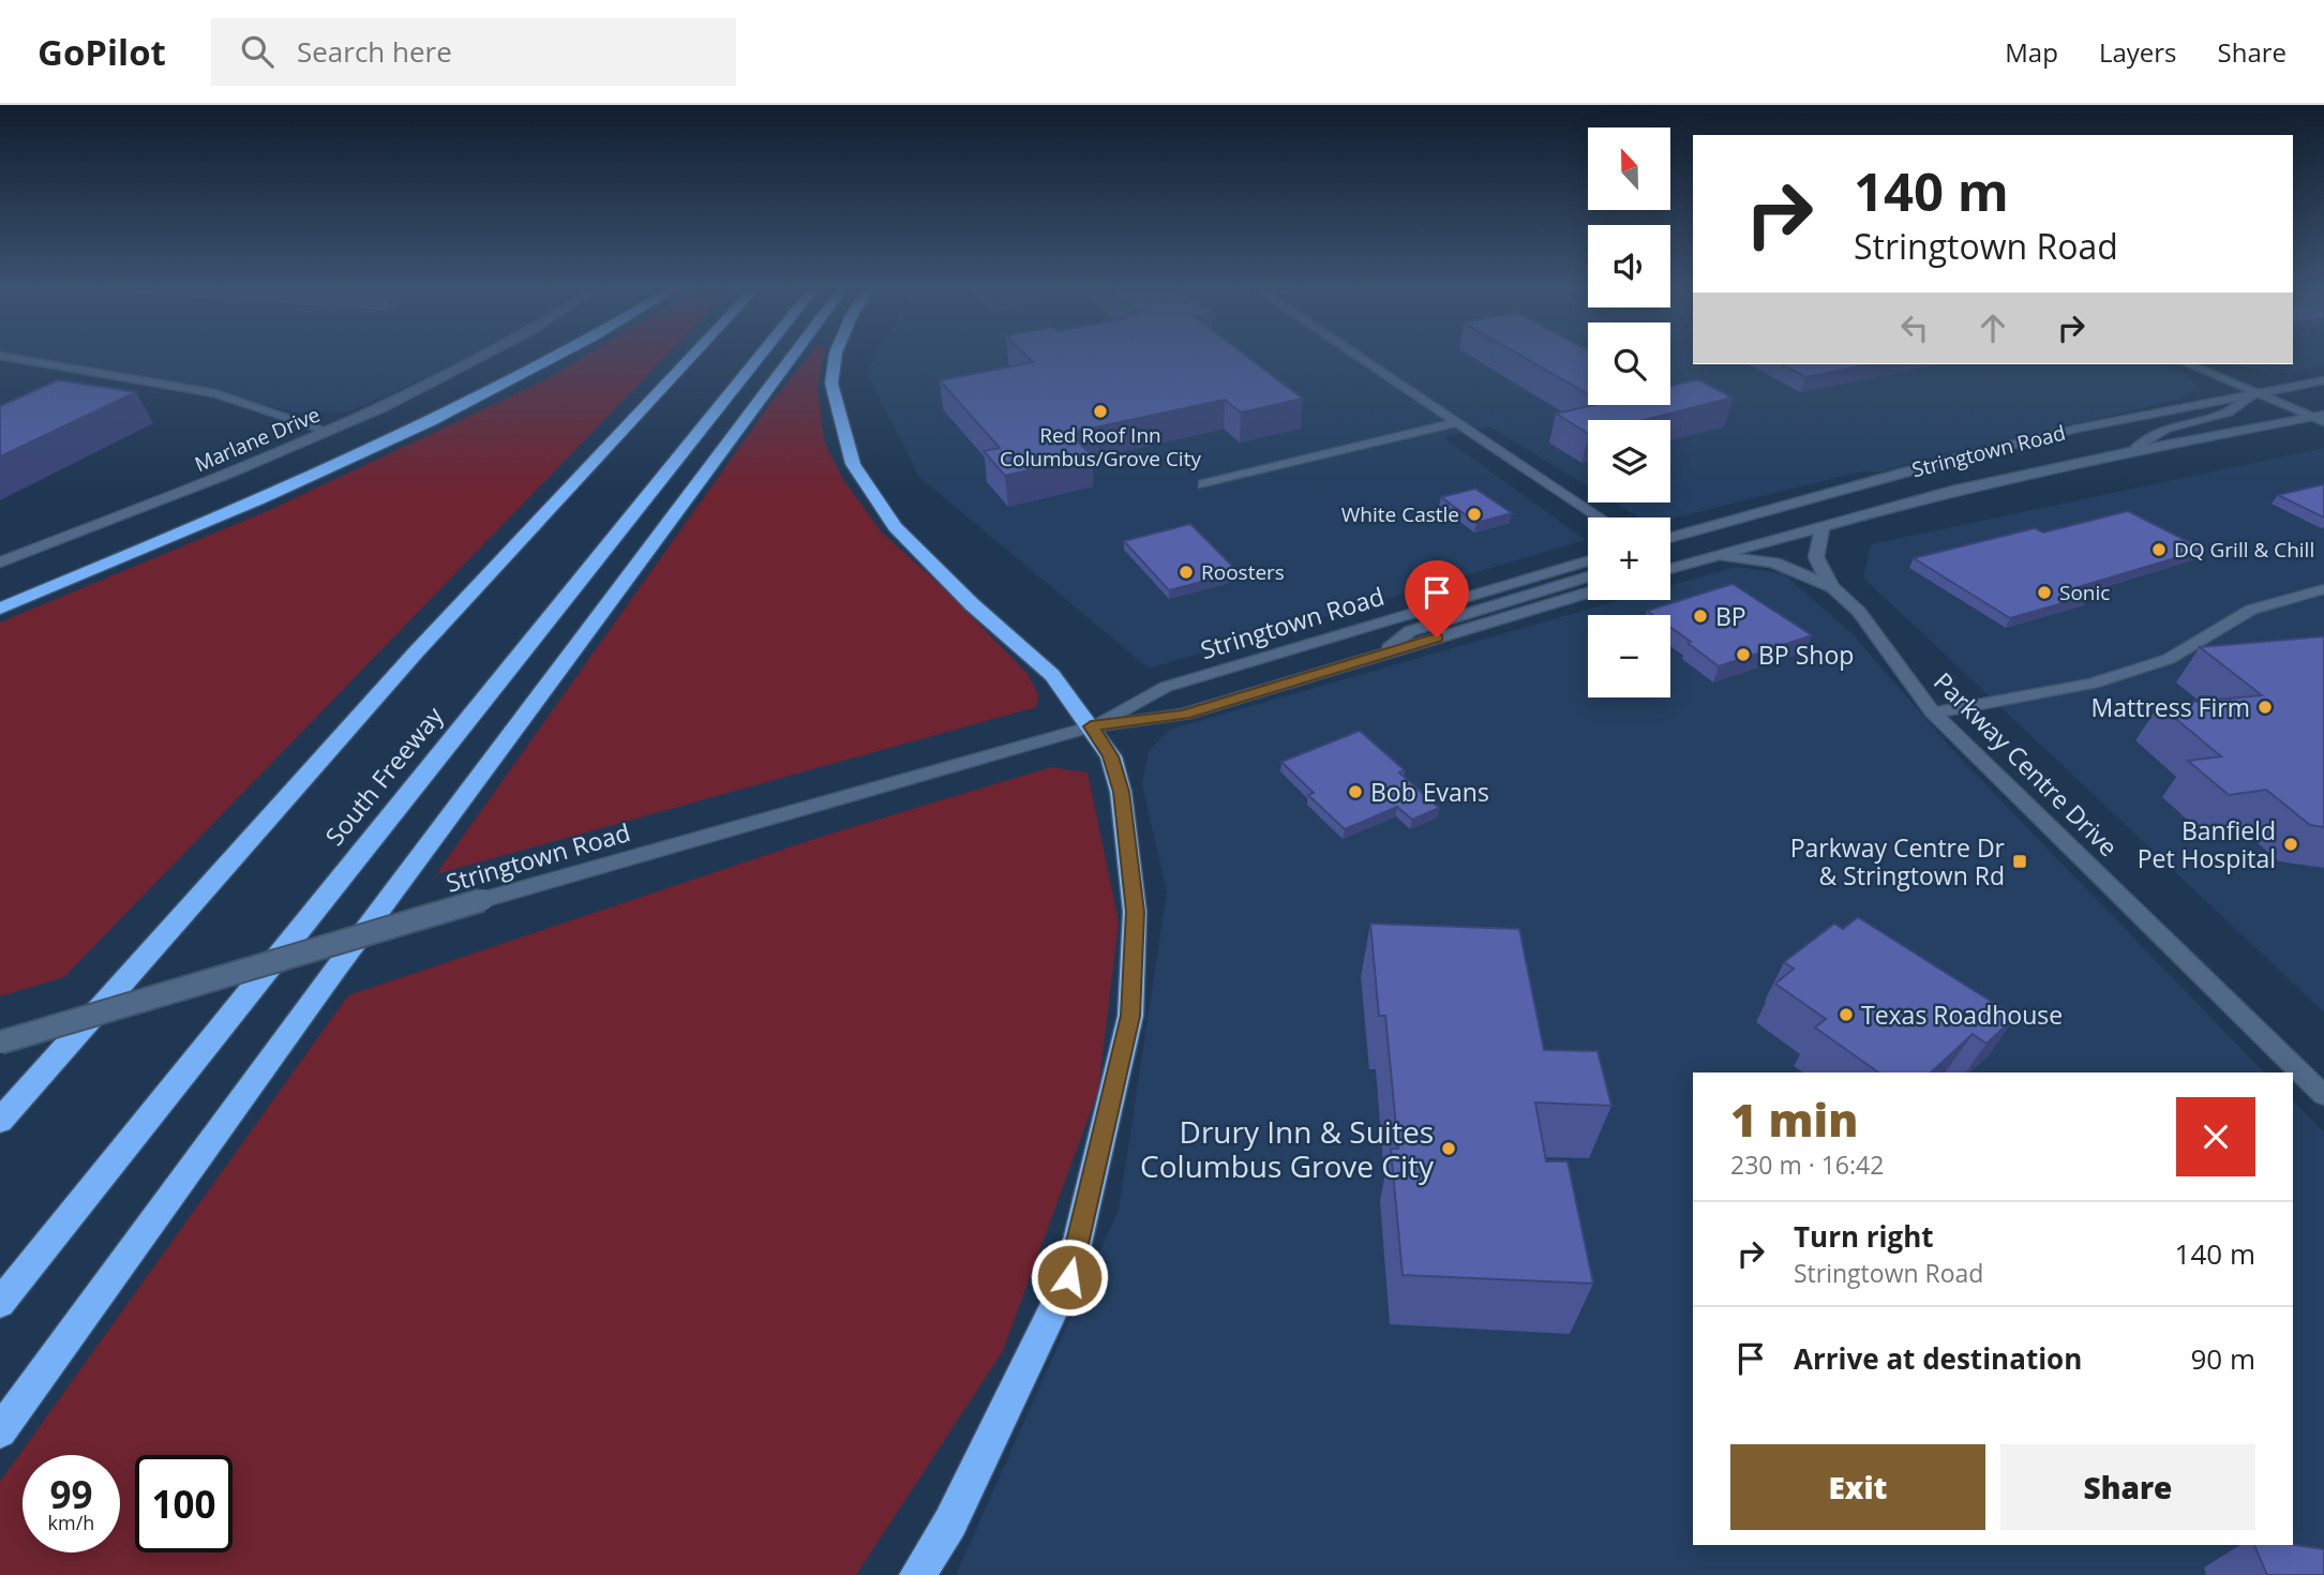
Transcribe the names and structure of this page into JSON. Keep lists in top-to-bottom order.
{
  "streets": {
    "highway": ["South Freeway"],
    "main road": ["Marlane Drive", "Stringtown Road", "Parkway Centre Drive"]
  },
  "places": {
    "other": [
      "Red Roof Inn Columbus/Grove City",
      "White Castle",
      "DQ Grill & Chill",
      "Roosters",
      "Sonic",
      "BP",
      "BP Shop",
      "Mattress Firm",
      "Bob Evans",
      "Banfield Pet Hospital",
      "Texas Roadhouse",
      "Drury Inn & Suites Columbus Grove City"
    ],
    "transit": ["Parkway Centre Dr & Stringtown Rd"]
  },
  "north": "top",
  "page": {
    "header": "GoPilot",
    "search": "Search here",
    "nav": ["Map", "Layers", "Share"],
    "map_buttons": ["+", "−"],
    "turn": ["140 m", "Stringtown Road"],
    "heading": ["1 min", "230 m · 16:42"],
    "list": [
      {
        "name": "Turn right",
        "note": "Stringtown Road",
        "value": "140 m"
      },
      {
        "name": "Arrive at destination",
        "value": "90 m"
      }
    ],
    "buttons": ["Exit", "Share"],
    "speed": "99 km/h",
    "limit": "100"
  }
}
